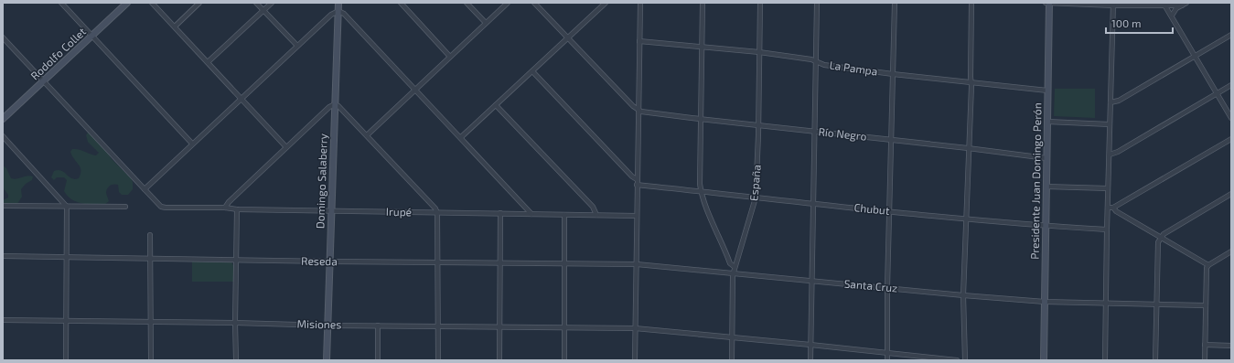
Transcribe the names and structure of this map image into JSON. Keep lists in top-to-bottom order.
{
  "streets": {
    "street": [
      "Rodolfo Collet",
      "La Pampa",
      "Río Negro",
      "Domingo Salaberry",
      "Presidente Juan Domingo Perón",
      "España",
      "Chubut",
      "Irupé",
      "Reseda",
      "Santa Cruz",
      "Misiones"
    ]
  },
  "crossings": [
    ["La Pampa", "Presidente Juan Domingo Perón"],
    ["La Pampa", "España"],
    ["Río Negro", "Presidente Juan Domingo Perón"],
    ["Río Negro", "España"],
    ["Domingo Salaberry", "Irupé"],
    ["Domingo Salaberry", "Reseda"],
    ["Domingo Salaberry", "Misiones"],
    ["Presidente Juan Domingo Perón", "Chubut"],
    ["Presidente Juan Domingo Perón", "Santa Cruz"],
    ["España", "Chubut"],
    ["España", "Santa Cruz"],
    ["España", "Misiones"],
    ["Reseda", "Santa Cruz"]
  ],
  "scale_bar": "100 m"
}
